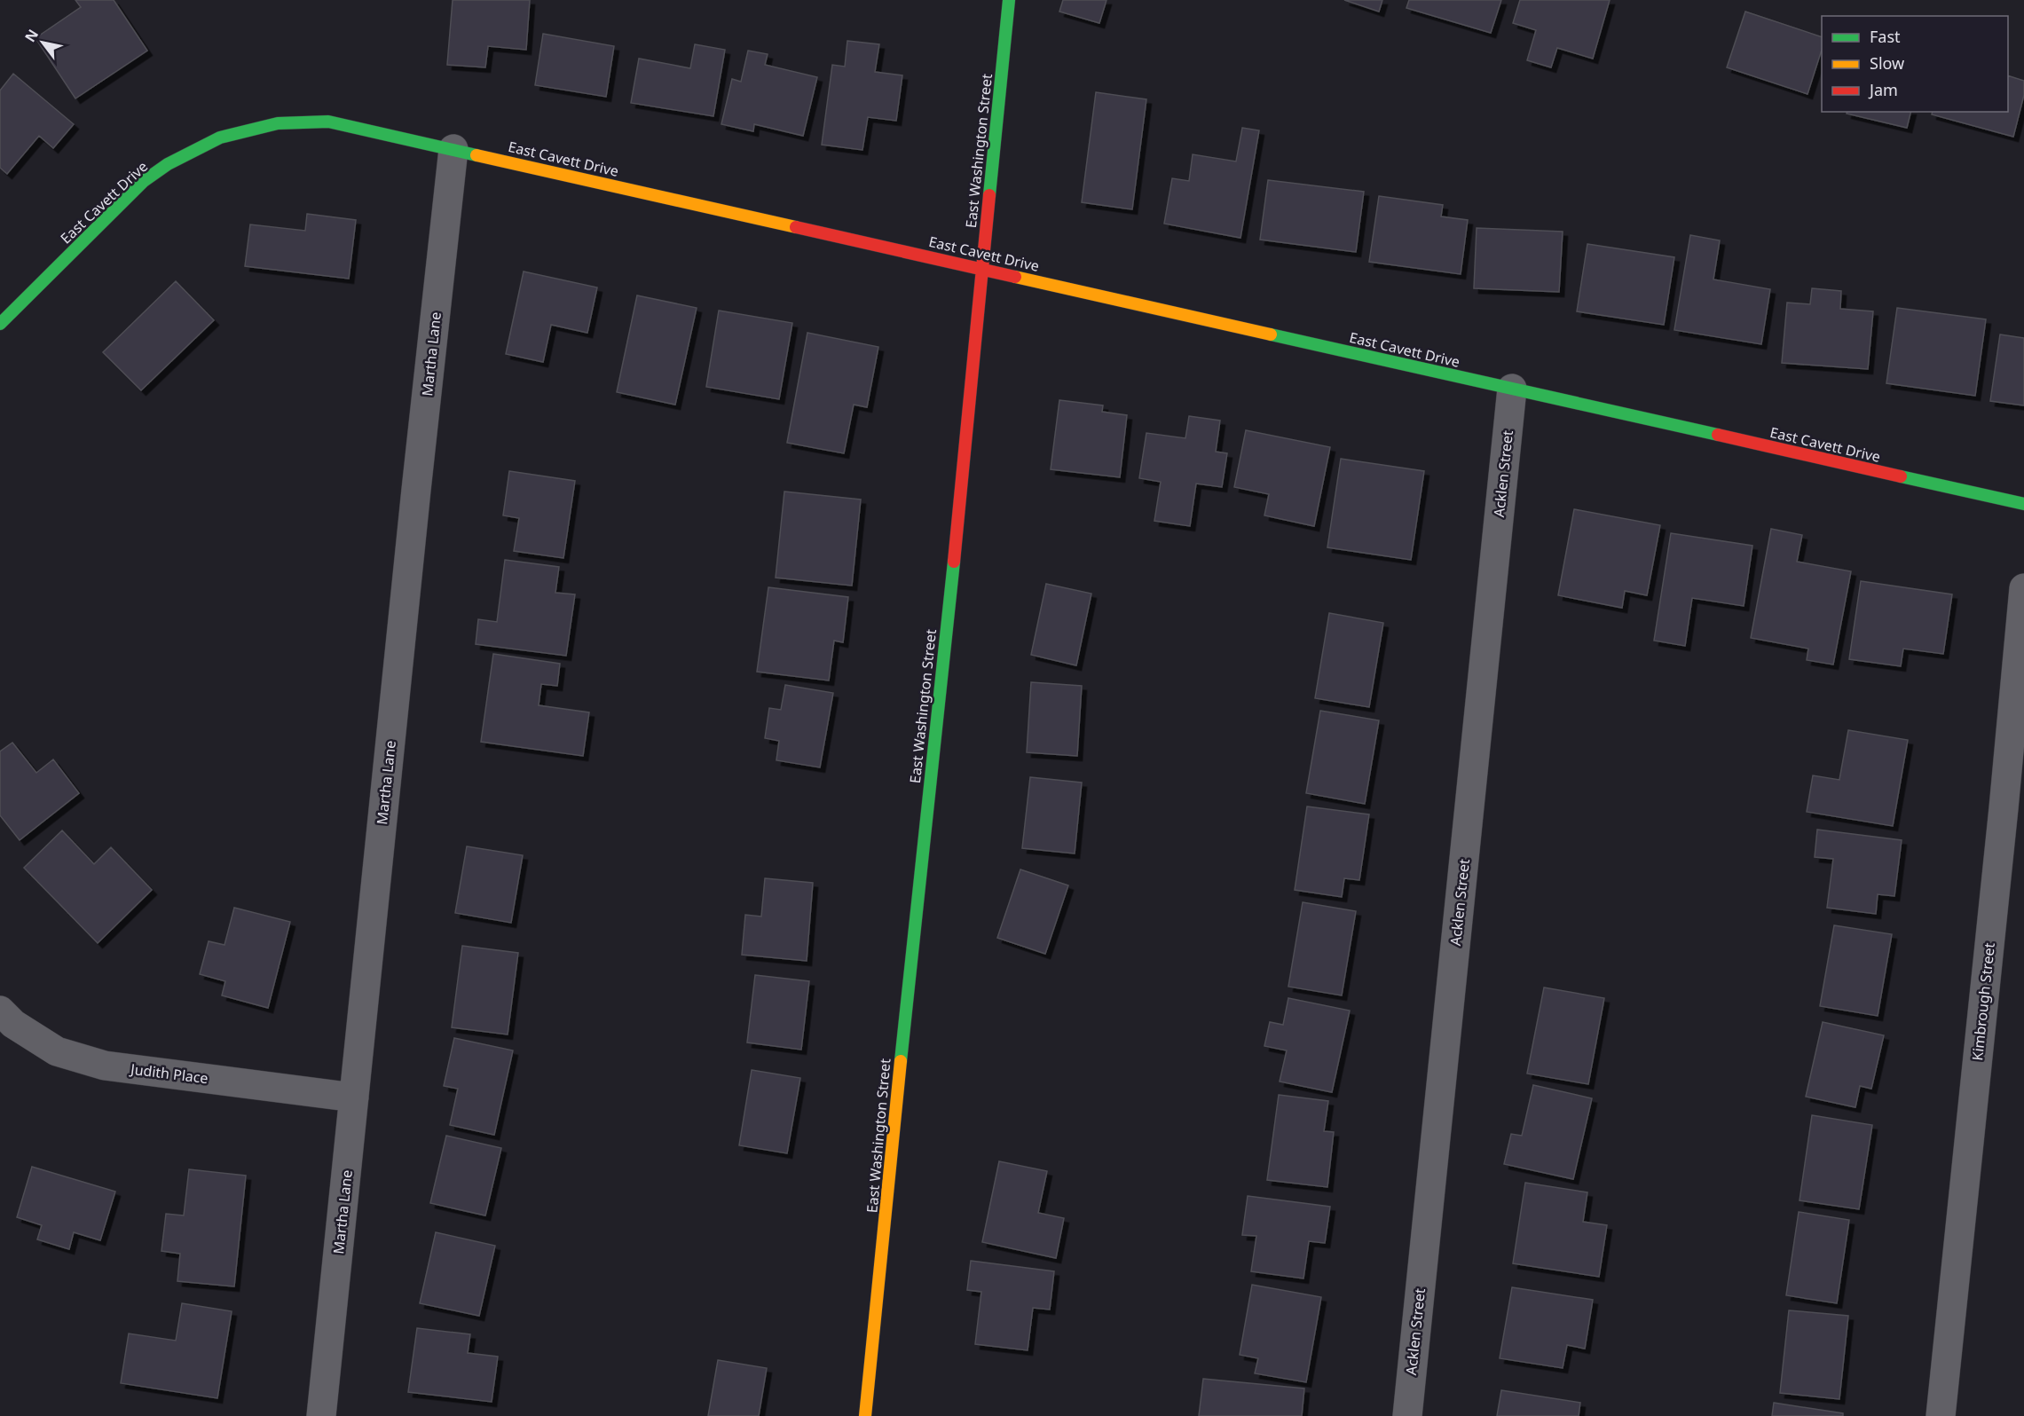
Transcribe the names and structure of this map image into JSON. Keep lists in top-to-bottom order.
{
  "streets": {
    "street": [
      "East Washington Street",
      "East Cavett Drive",
      "Martha Lane",
      "Acklen Street",
      "Kimbrough Street",
      "Judith Place"
    ]
  },
  "crossings": [
    ["East Washington Street", "East Cavett Drive"],
    ["East Cavett Drive", "Martha Lane"],
    ["East Cavett Drive", "Acklen Street"],
    ["Martha Lane", "Judith Place"]
  ],
  "legend": ["Fast", "Slow", "Jam"],
  "north": "top left"
}
